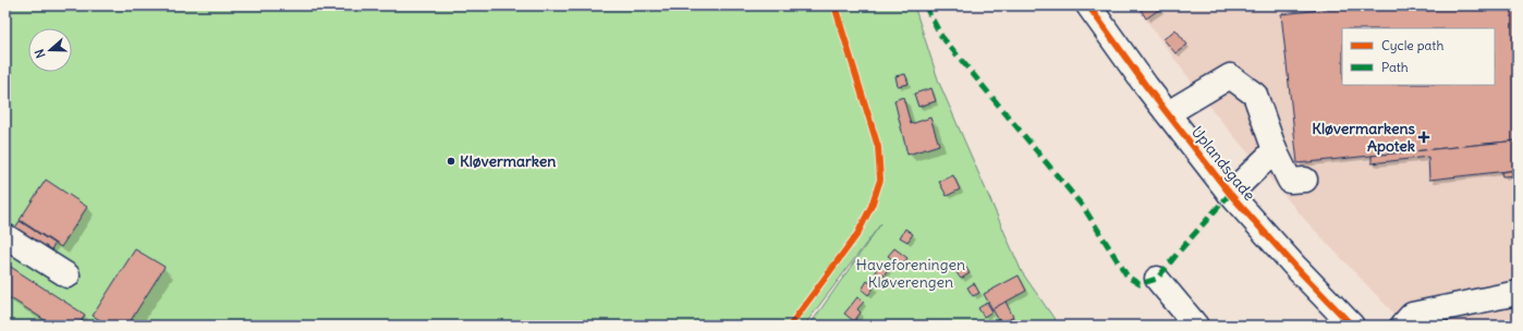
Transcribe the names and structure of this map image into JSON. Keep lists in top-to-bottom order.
{
  "streets": {
    "street": ["Uplandsgade"]
  },
  "parks": ["Haveforeningen Kløverengen"],
  "places": {
    "health": ["Kløvermarkens Apotek"],
    "other": ["Kløvermarken"]
  },
  "legend": ["Cycle path", "Path"],
  "north": "left"
}
